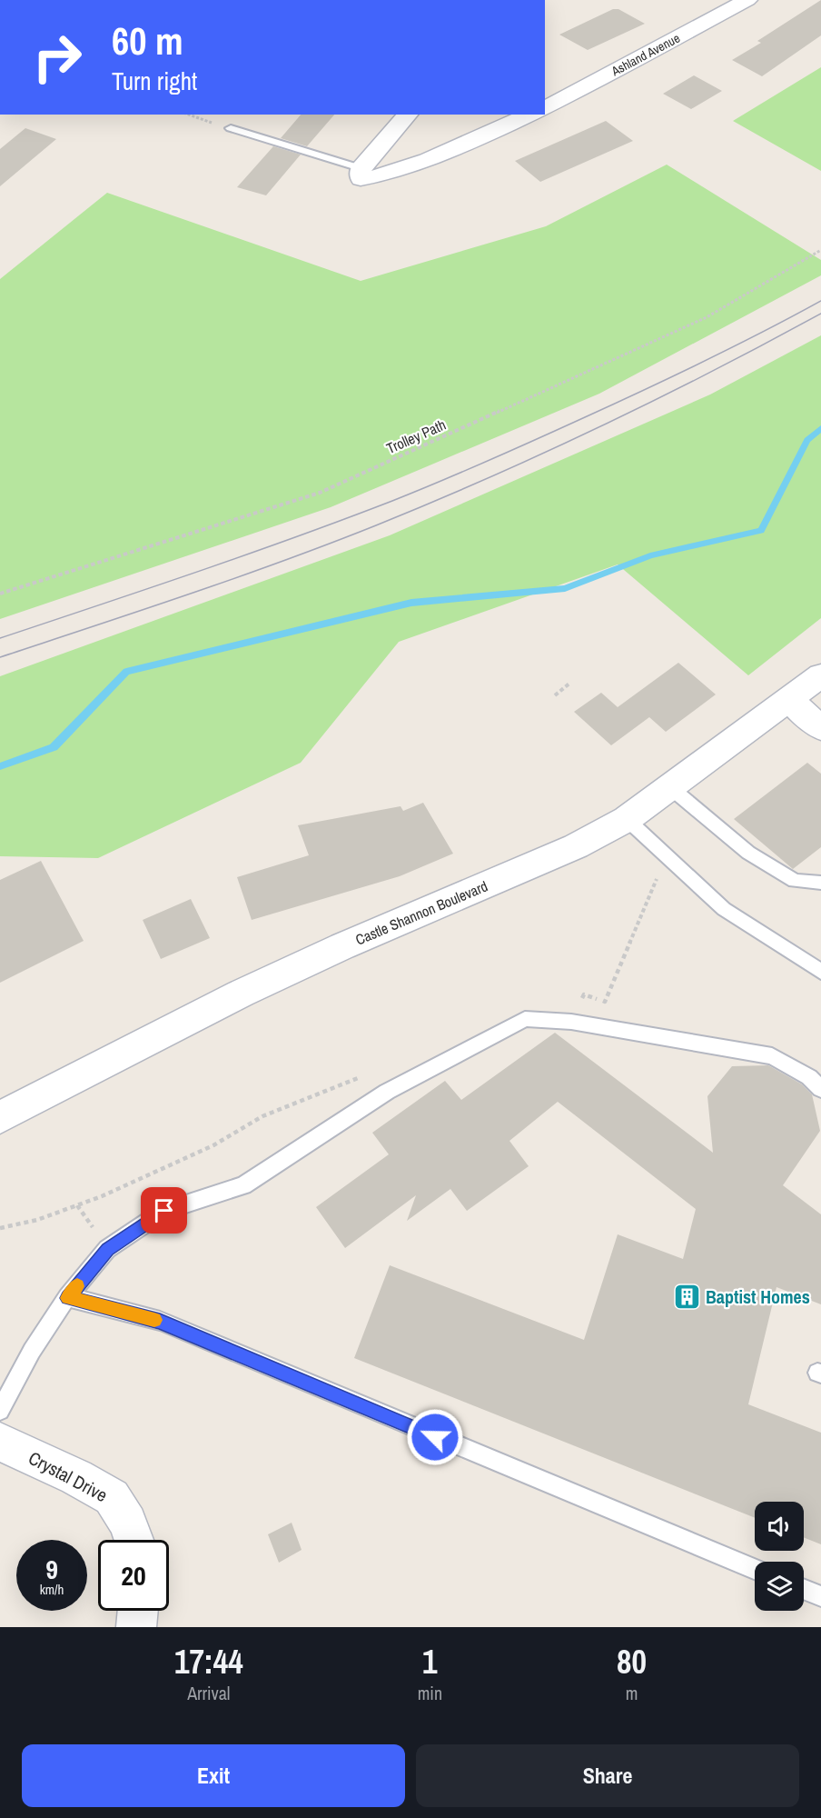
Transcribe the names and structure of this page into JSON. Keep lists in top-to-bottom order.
{
  "streets": {
    "street": ["Ashland Avenue", "Castle Shannon Boulevard", "Crystal Drive"],
    "path": ["Trolley Path"]
  },
  "places": {
    "building": ["Baptist Homes"]
  },
  "page": {
    "turn": ["60 m", "Turn right"],
    "speed": "9 km/h",
    "limit": "20",
    "eta": [
      "17:44",
      "Arrival",
      "1",
      "min",
      "80",
      "m"
    ],
    "buttons": ["Exit", "Share"]
  }
}
